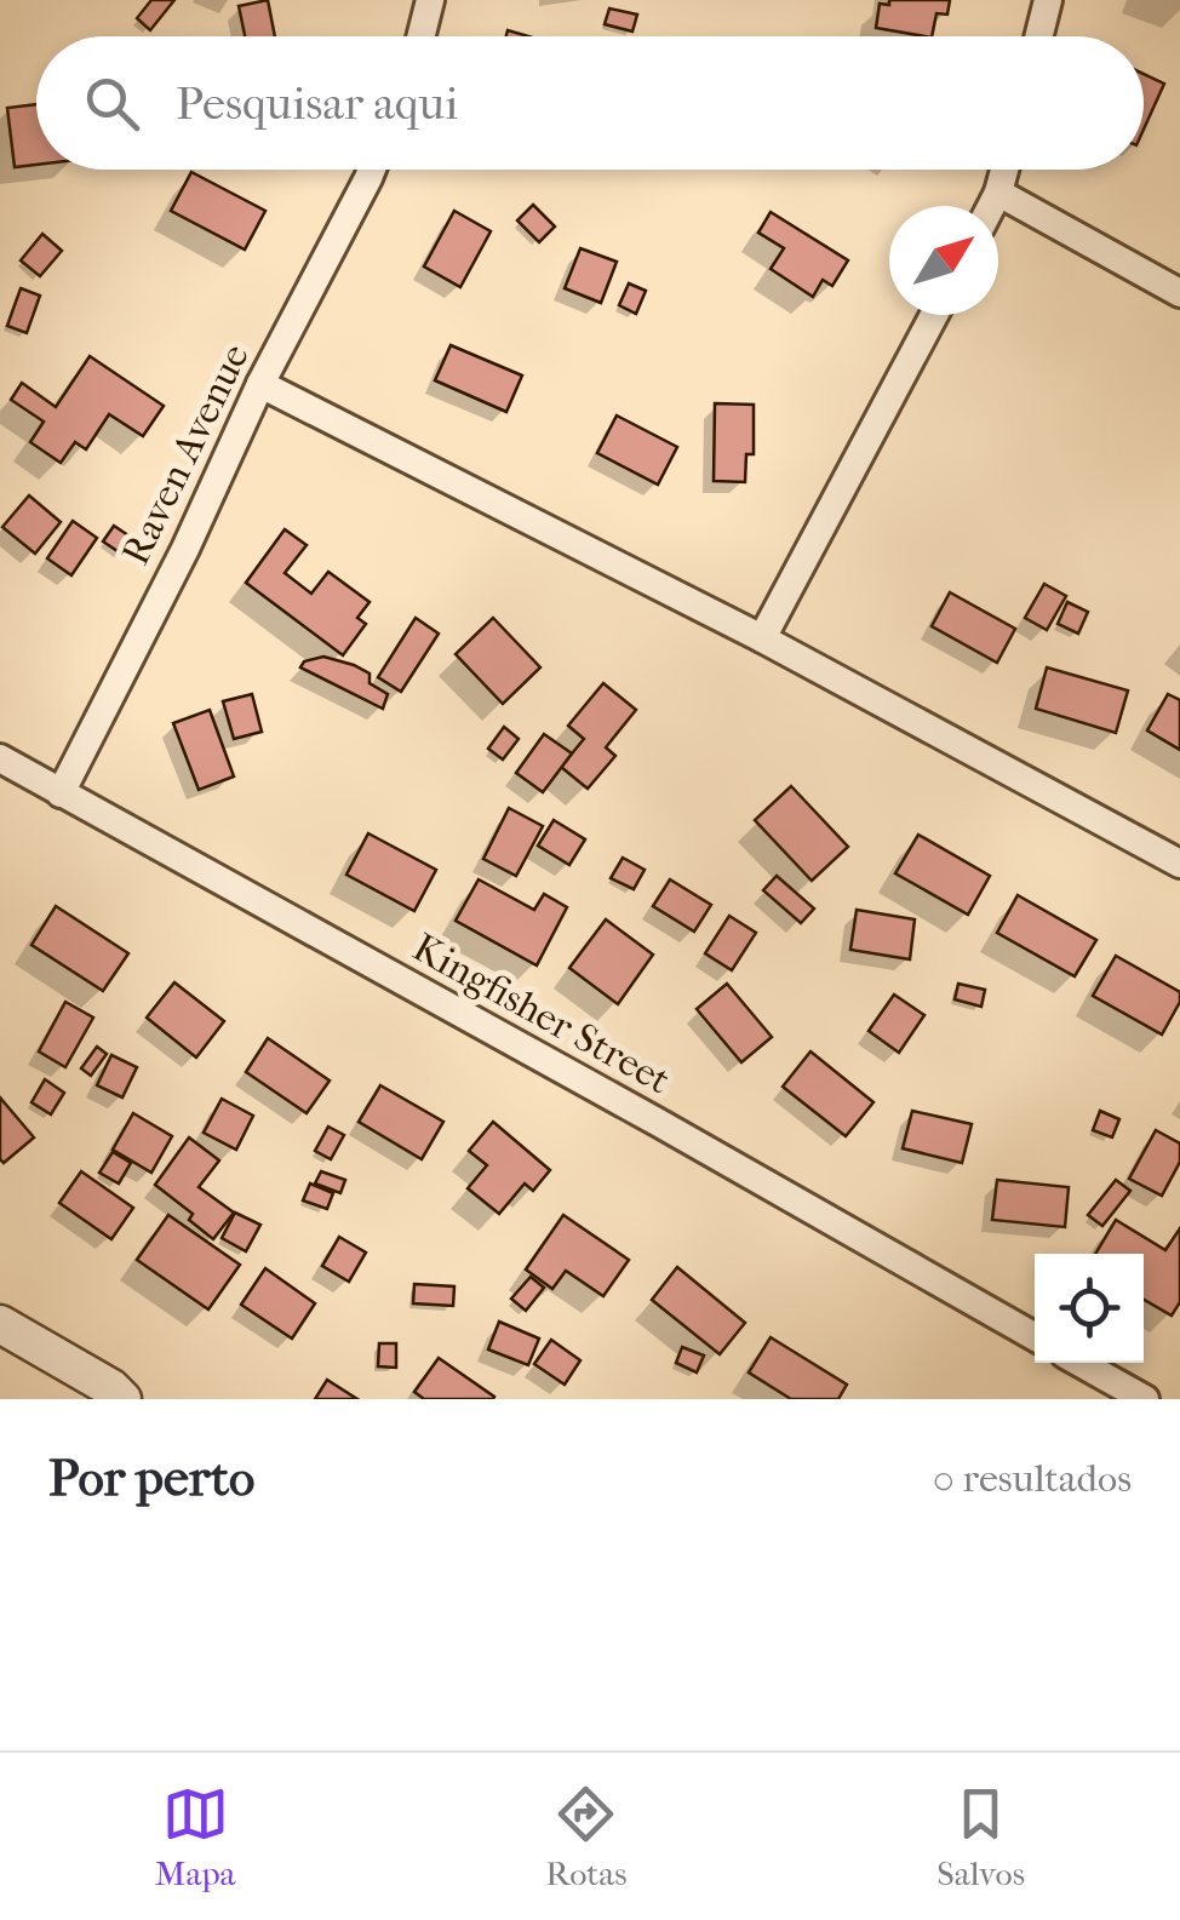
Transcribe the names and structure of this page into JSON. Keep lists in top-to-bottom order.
{
  "streets": {
    "street": ["Raven Avenue", "Kingfisher Street"]
  },
  "crossings": [
    ["Raven Avenue", "Kingfisher Street"]
  ],
  "north": "top right",
  "page": {
    "search": "Pesquisar aqui",
    "heading": ["Por perto", "0 resultados"],
    "nav": ["Mapa", "Rotas", "Salvos"]
  }
}
